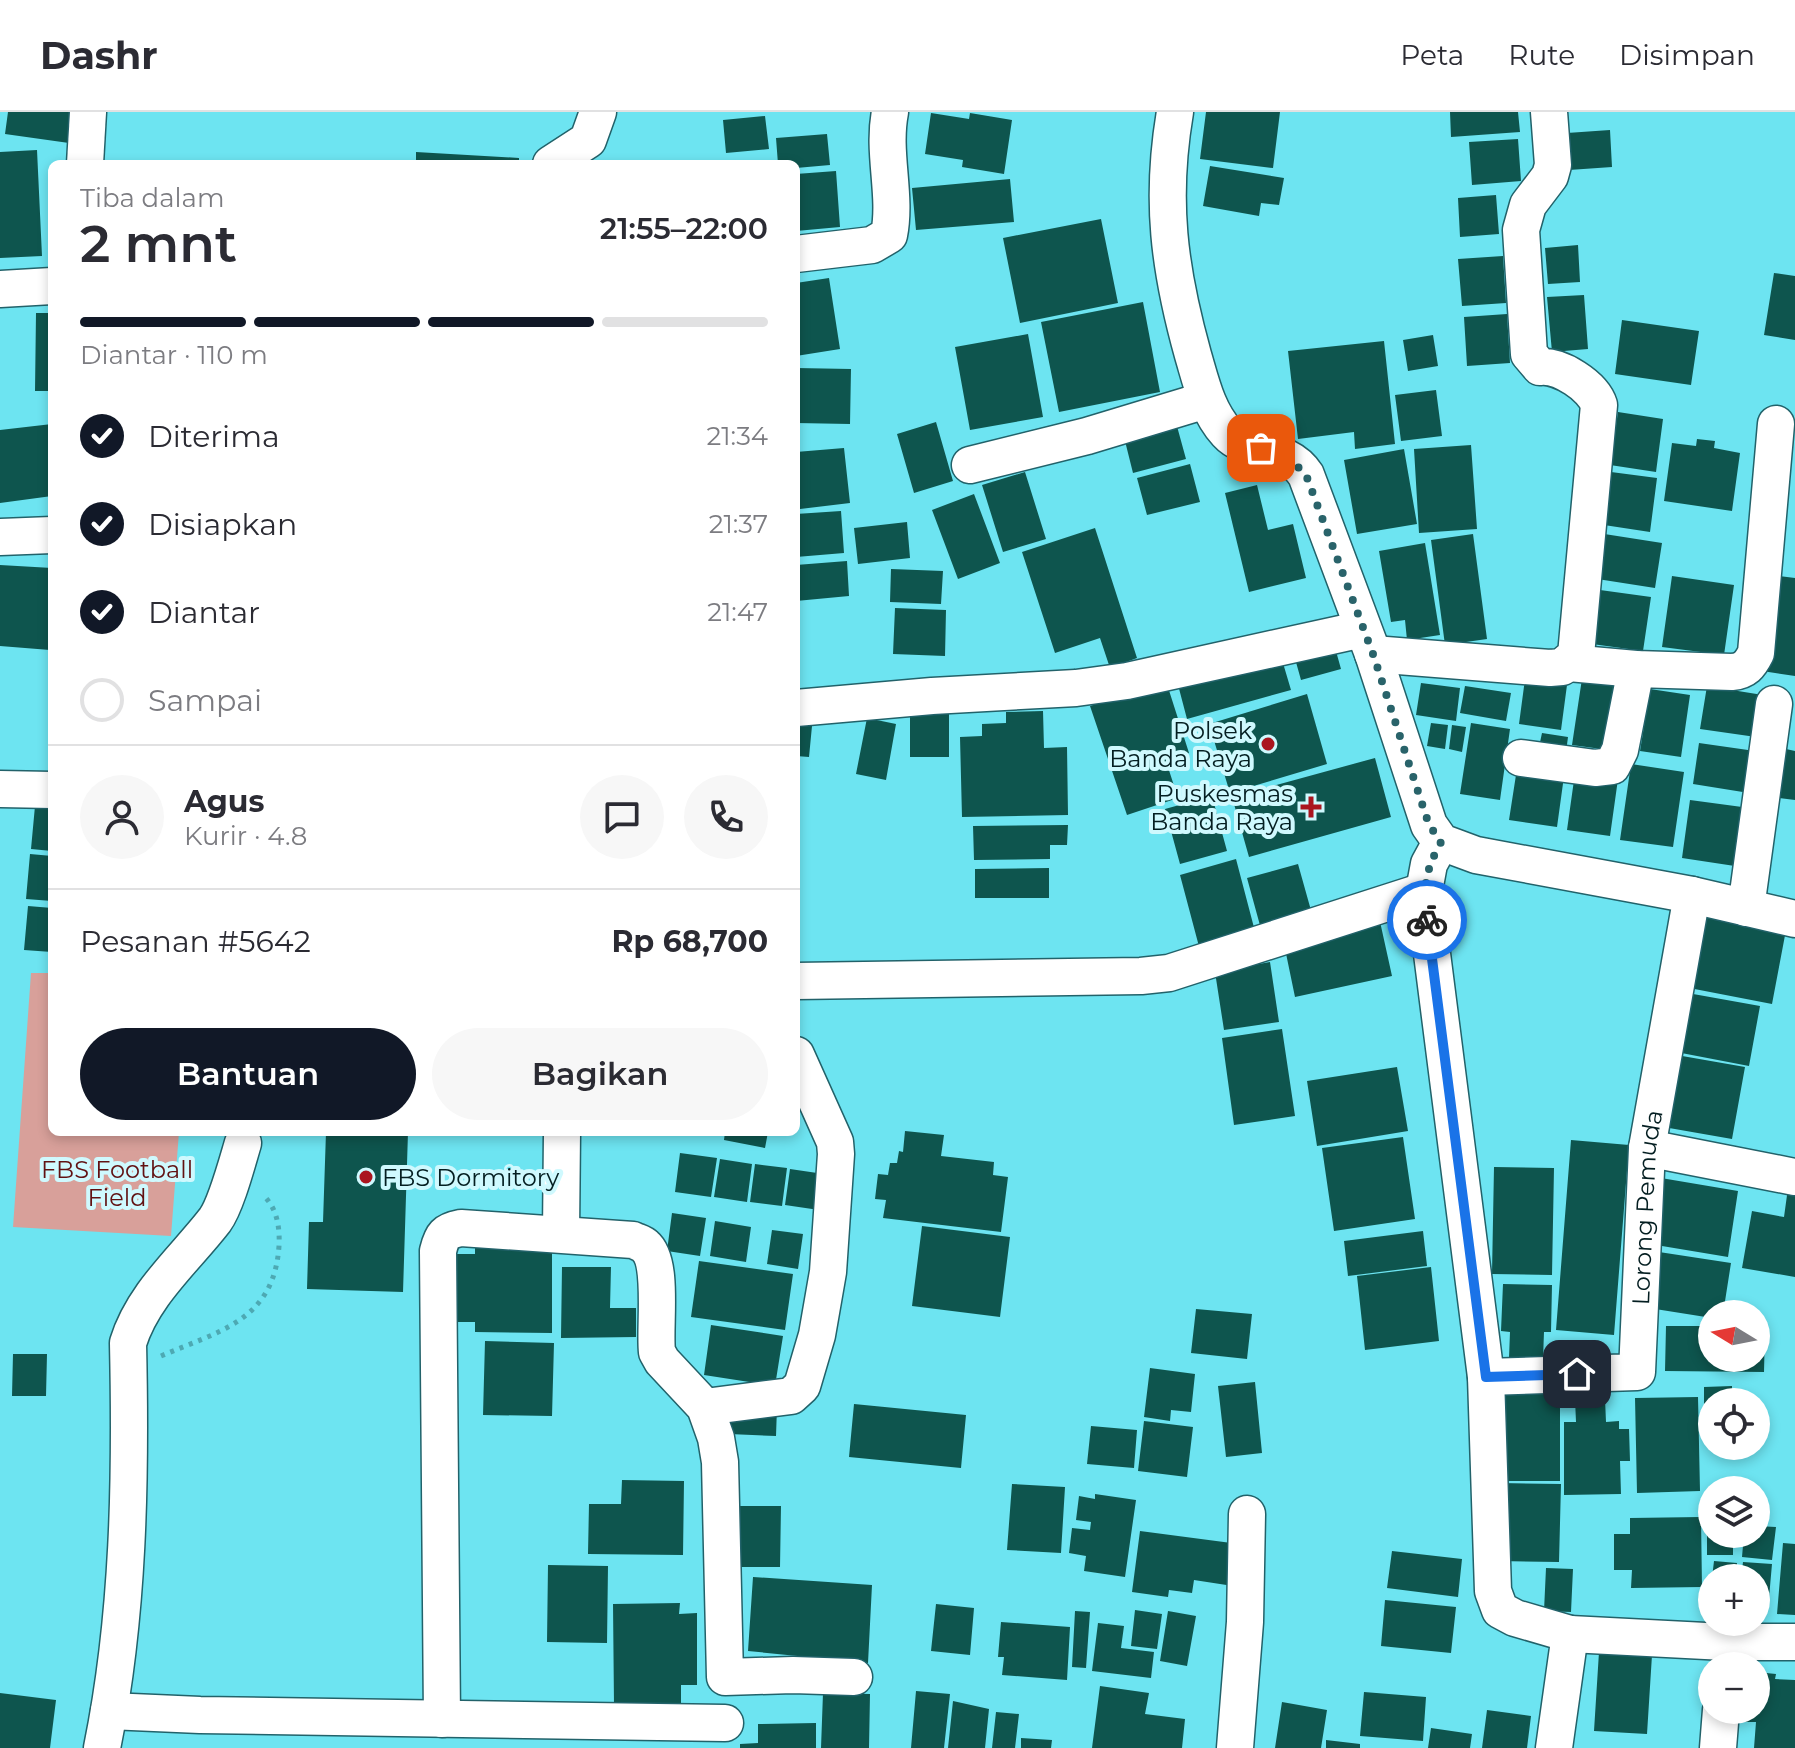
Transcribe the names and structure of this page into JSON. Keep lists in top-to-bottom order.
{
  "streets": {
    "street": ["Lorong Pemuda"]
  },
  "parks": ["FBS Football Field"],
  "places": {
    "other": ["Polsek Banda Raya", "FBS Dormitory"],
    "health": ["Puskesmas Banda Raya"]
  },
  "north": "left",
  "page": {
    "header": "Dashr",
    "nav": ["Peta", "Rute", "Disimpan"],
    "heading": ["2 mnt", "Tiba dalam", "21:55–22:00"],
    "panel": [
      "Agus",
      "Kurir · 4.8",
      "Pesanan #5642",
      "Rp 68,700"
    ],
    "bar": "Diantar · 110 m",
    "list": [
      ["Diterima", "21:34"],
      ["Disiapkan", "21:37"],
      ["Diantar", "21:47"],
      "Sampai"
    ],
    "buttons": ["Bantuan", "Bagikan"],
    "map_buttons": ["+", "−"]
  }
}
